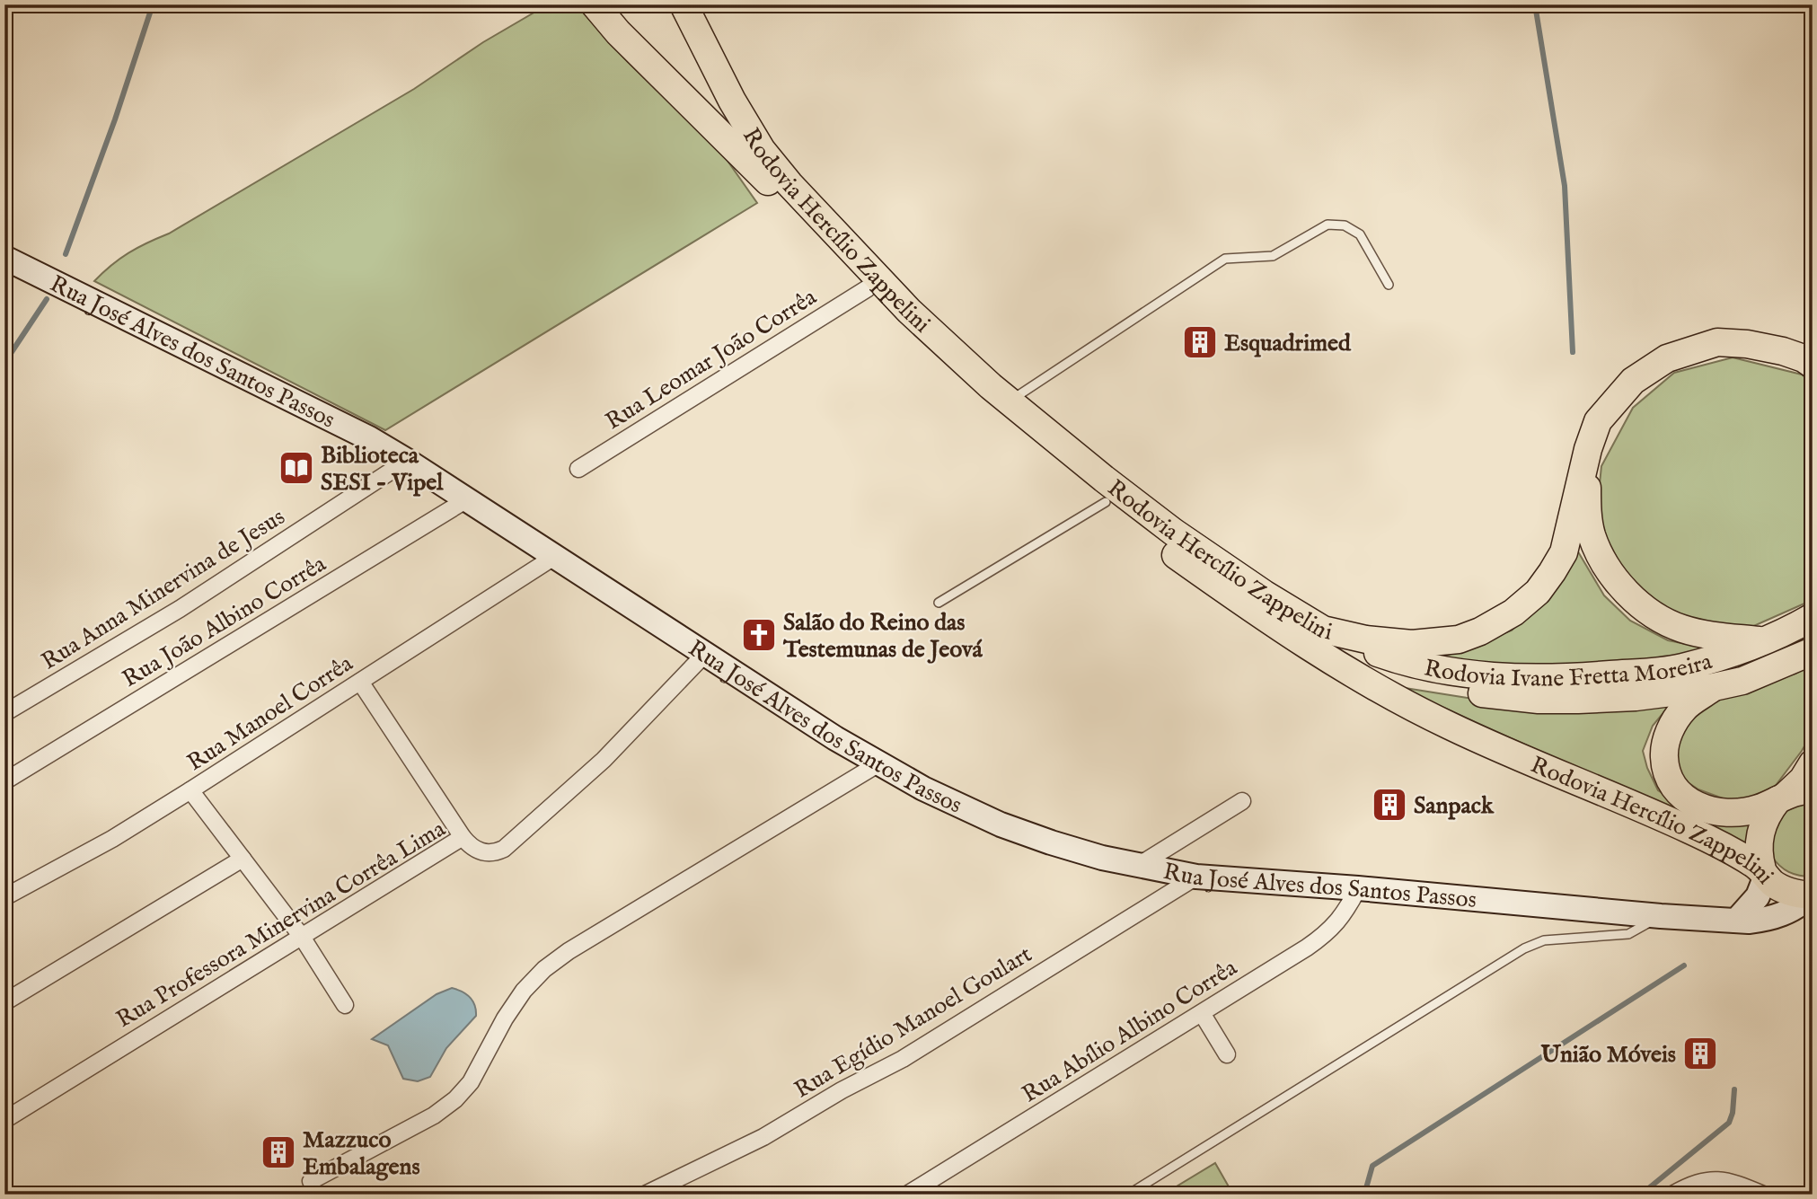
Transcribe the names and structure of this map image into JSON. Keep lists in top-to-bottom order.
{
  "streets": {
    "main road": ["Rodovia Hercílio Zappelini", "Rodovia Ivane Fretta Moreira"],
    "street": [
      "Rua José Alves dos Santos Passos",
      "Rua Leomar João Corrêa",
      "Rua Anna Minervina de Jesus",
      "Rua João Albino Corrêa",
      "Rua Manoel Corrêa",
      "Rua Professora Minervina Corrêa Lima",
      "Rua Egídio Manoel Goulart",
      "Rua Abílio Albino Corrêa"
    ]
  },
  "crossings": [
    ["Rodovia Hercílio Zappelini", "Rua José Alves dos Santos Passos"],
    ["Rodovia Hercílio Zappelini", "Rua Leomar João Corrêa"],
    ["Rodovia Hercílio Zappelini", "Rodovia Ivane Fretta Moreira"],
    ["Rua José Alves dos Santos Passos", "Rua Anna Minervina de Jesus"],
    ["Rua José Alves dos Santos Passos", "Rua João Albino Corrêa"],
    ["Rua José Alves dos Santos Passos", "Rua Manoel Corrêa"],
    ["Rua José Alves dos Santos Passos", "Rua Professora Minervina Corrêa Lima"],
    ["Rua José Alves dos Santos Passos", "Rua Egídio Manoel Goulart"],
    ["Rua José Alves dos Santos Passos", "Rua Abílio Albino Corrêa"]
  ],
  "places": {
    "building": [
      "Esquadrimed",
      "Sanpack",
      "União Móveis",
      "Mazzuco Embalagens"
    ],
    "library": ["Biblioteca SESI - Vipel"],
    "church": ["Salão do Reino das Testemunas de Jeová"]
  }
}
